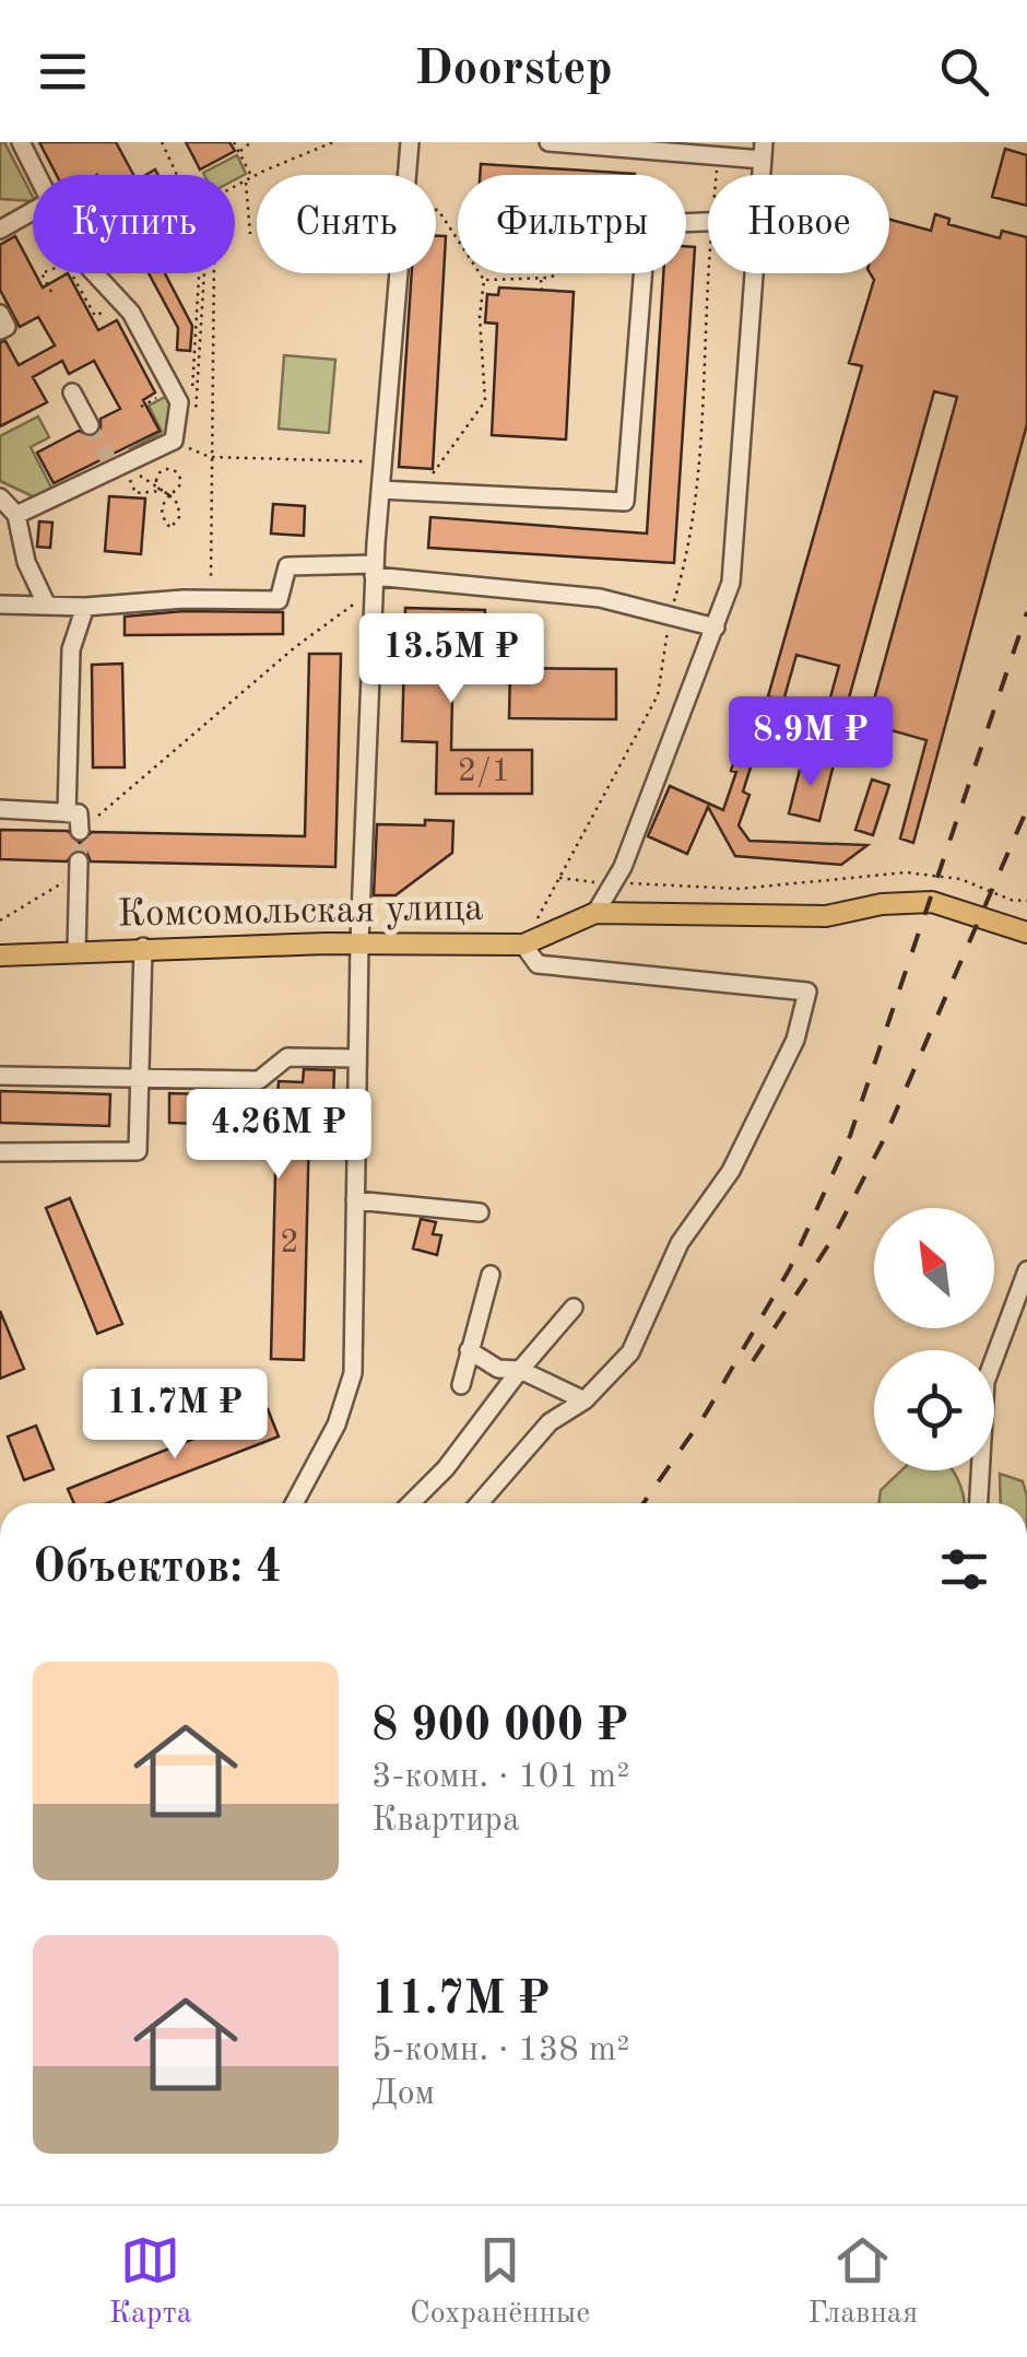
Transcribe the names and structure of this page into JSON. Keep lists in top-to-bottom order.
{
  "streets": {
    "main road": ["Комсомольская улица"]
  },
  "house_numbers": ["2/1", "2"],
  "north": "top left",
  "page": {
    "header": "Doorstep",
    "chip": [
      "Купить",
      "Снять",
      "Фильтры",
      "Новое"
    ],
    "price": [
      "13.5M ₽",
      "8.9M ₽",
      "4.26M ₽",
      "11.7M ₽"
    ],
    "heading": "Объектов: 4",
    "list": [
      {
        "name": "8 900 000 ₽",
        "note": "3-комн. · 101 m² · Квартира"
      },
      {
        "name": "11.7M ₽",
        "note": "5-комн. · 138 m² · Дом"
      }
    ],
    "tabs": ["Карта", "Сохранённые", "Главная"]
  }
}
